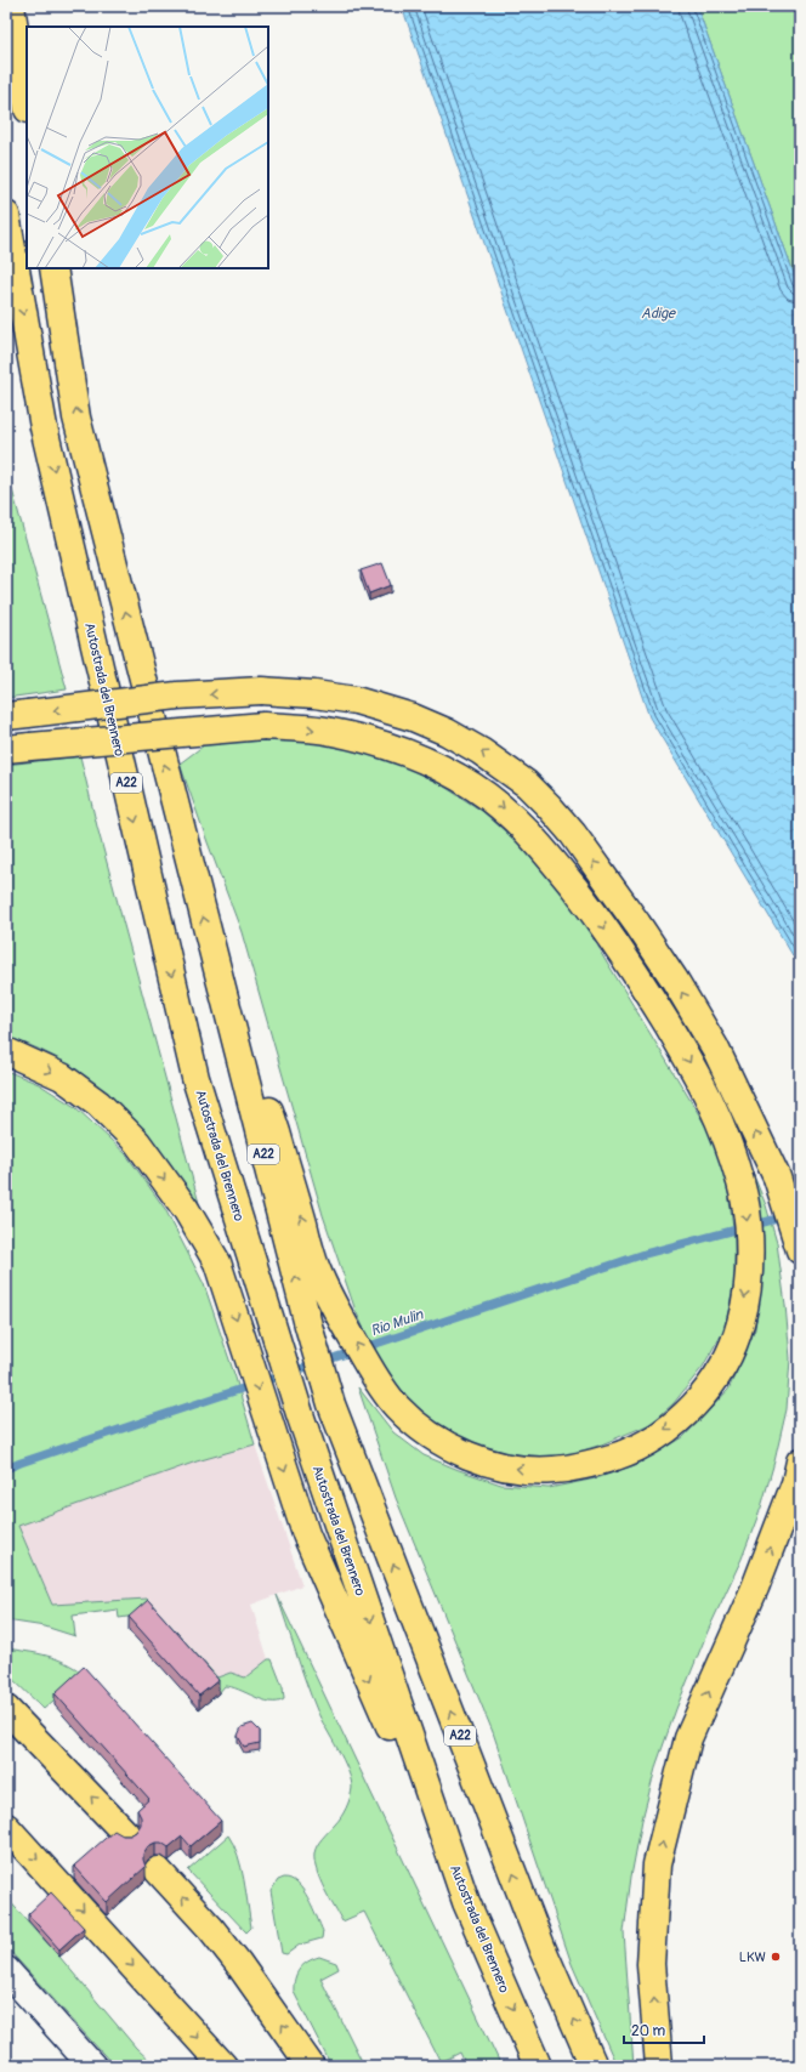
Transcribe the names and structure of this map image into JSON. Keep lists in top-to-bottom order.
{
  "streets": {
    "highway": ["Autostrada del Brennero", "A22"]
  },
  "water": ["Adige", "Rio Mulin"],
  "places": ["LKW"],
  "scale_bar": "20 m"
}
